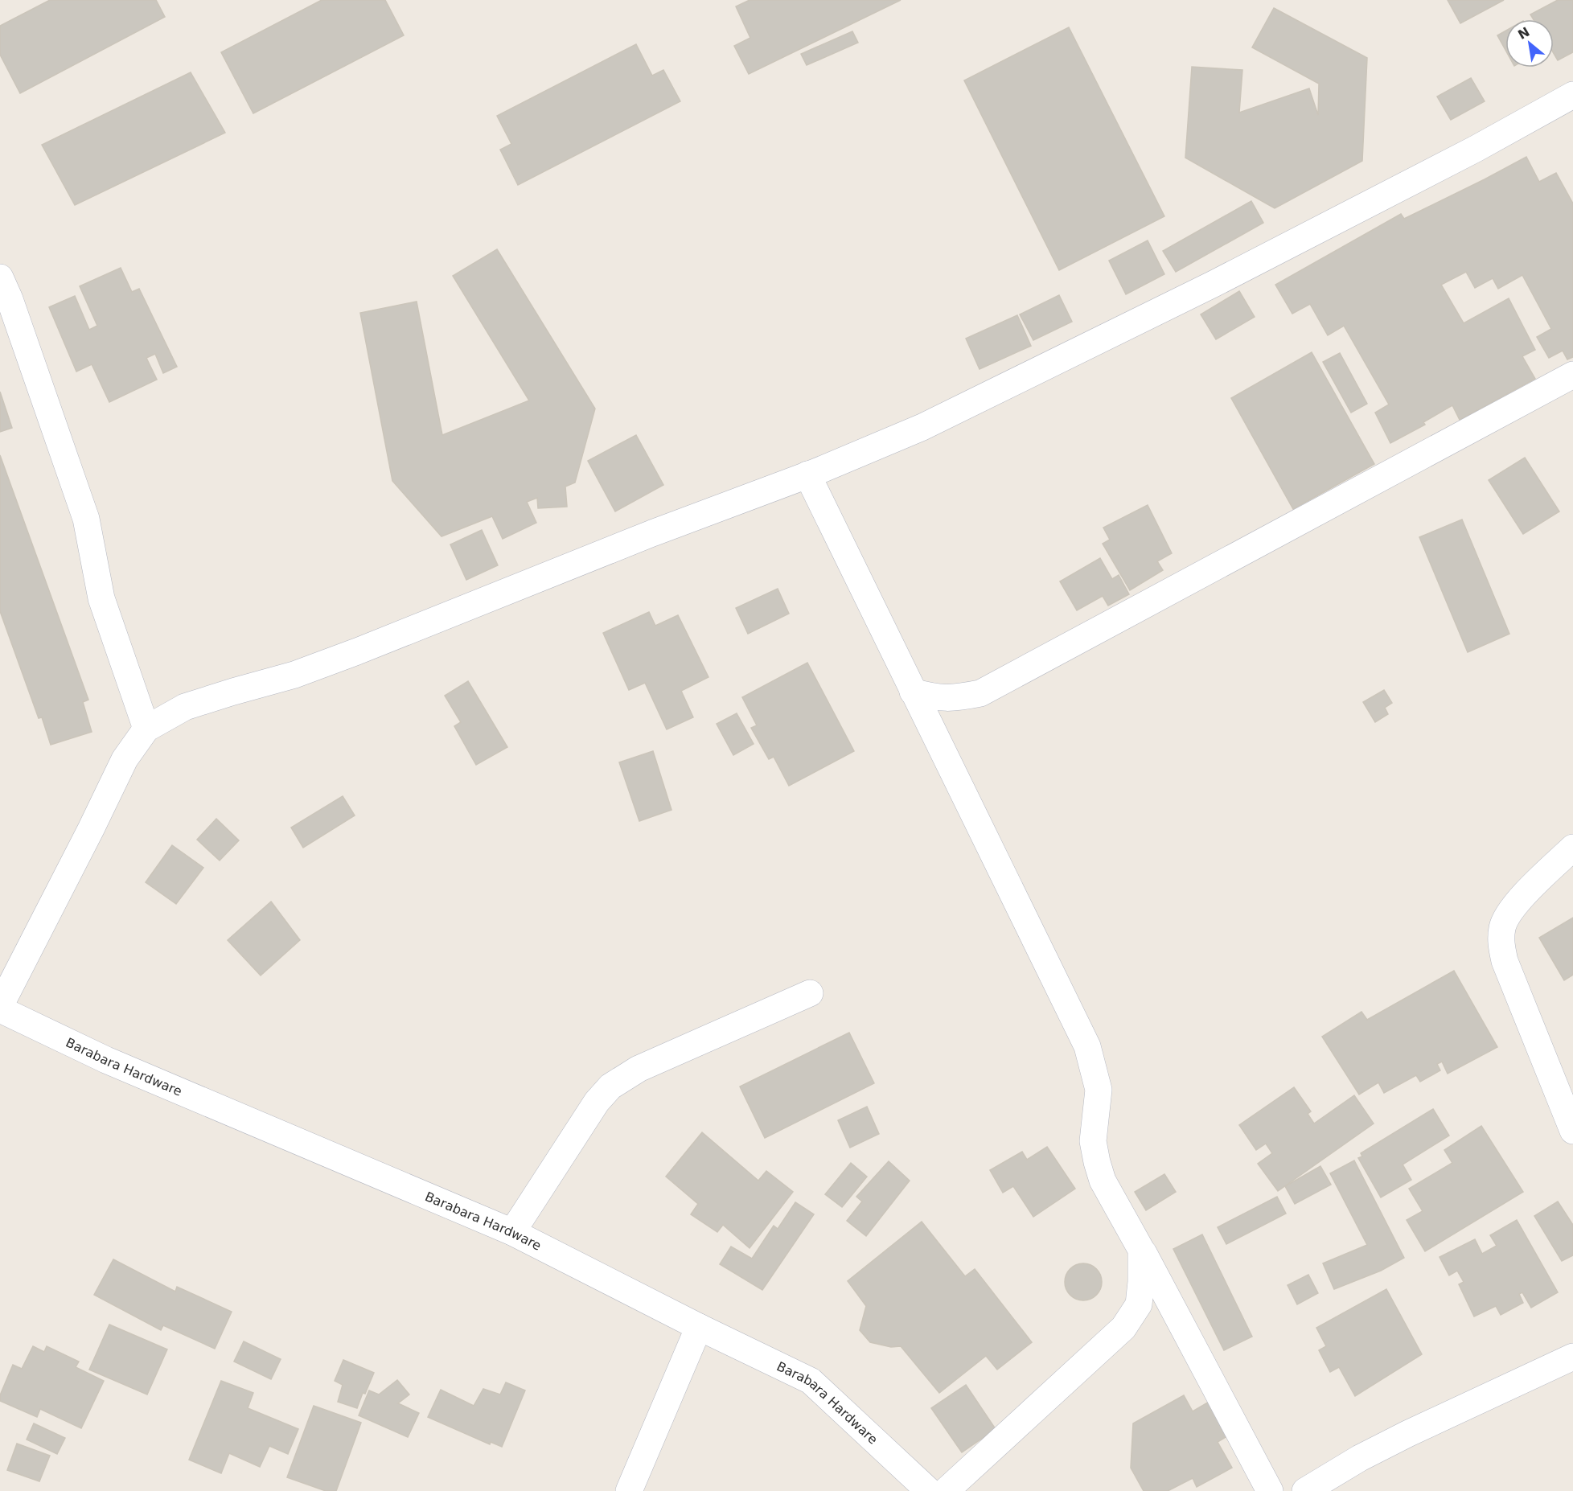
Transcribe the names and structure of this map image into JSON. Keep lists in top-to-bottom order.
{
  "streets": {
    "street": ["Barabara Hardware"]
  },
  "north": "top left"
}
